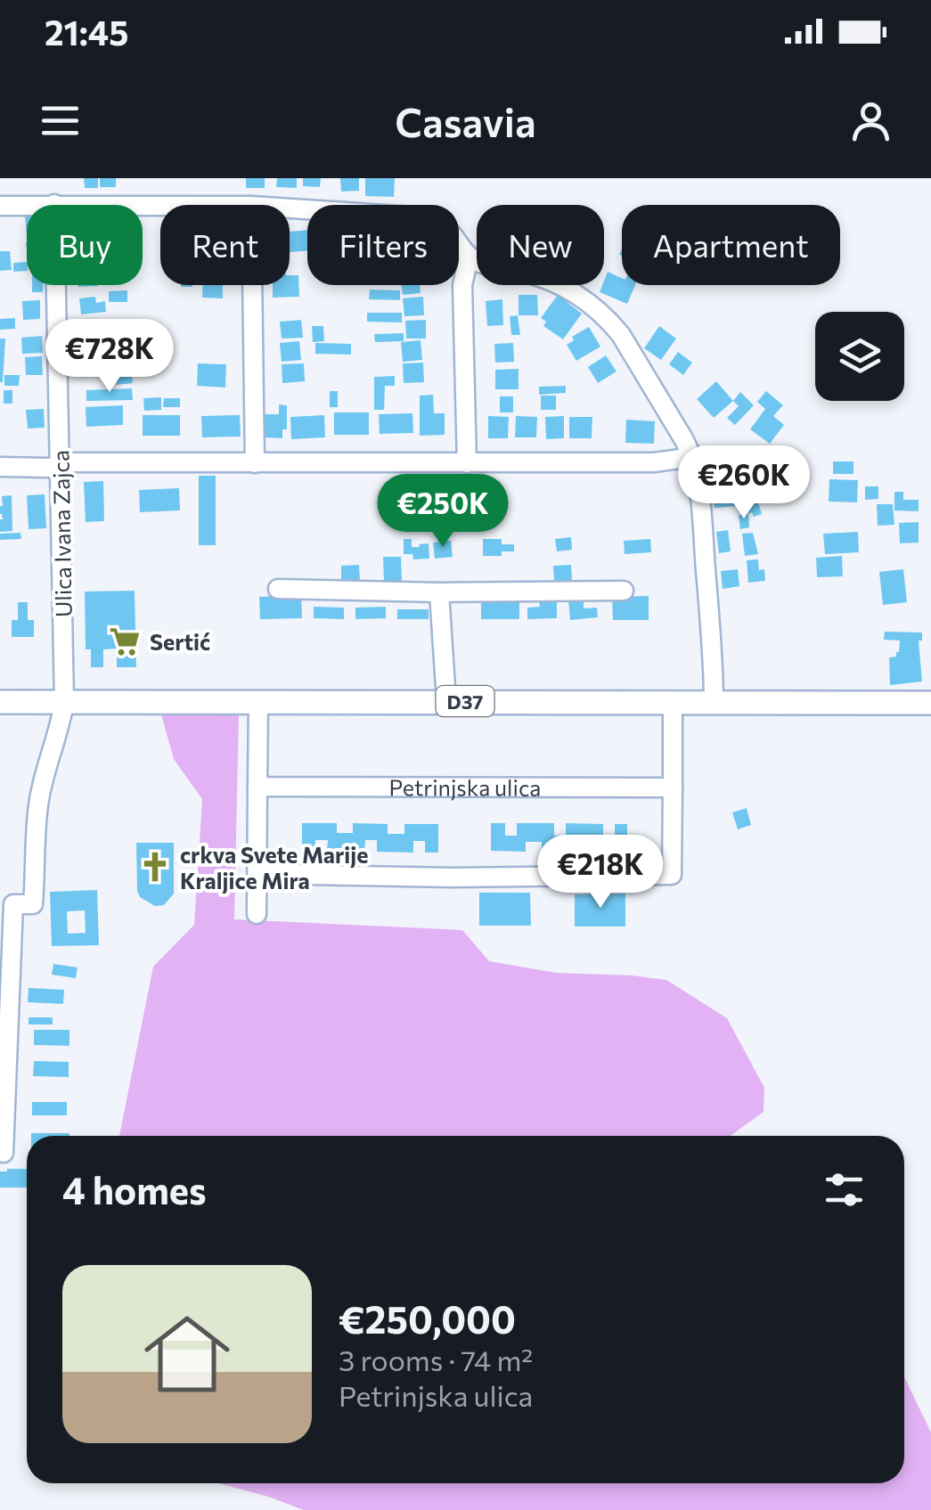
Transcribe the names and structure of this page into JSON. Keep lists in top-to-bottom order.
{
  "streets": {
    "main road": ["D37"],
    "street": ["Ulica Ivana Zajca", "Petrinjska ulica"]
  },
  "crossings": [
    ["Ulica Ivana Zajca", "D37"]
  ],
  "places": {
    "supermarket": ["Sertić"],
    "church": ["crkva Svete Marije Kraljice Mira"]
  },
  "page": {
    "status": "21:45",
    "header": "Casavia",
    "chip": [
      "Buy",
      "Rent",
      "Filters",
      "New",
      "Apartment"
    ],
    "price": [
      "€728K",
      "€260K",
      "€250K",
      "€218K"
    ],
    "heading": "4 homes",
    "list": [
      {
        "name": "€250,000",
        "note": "3 rooms · 74 m² · Petrinjska ulica"
      }
    ]
  }
}
